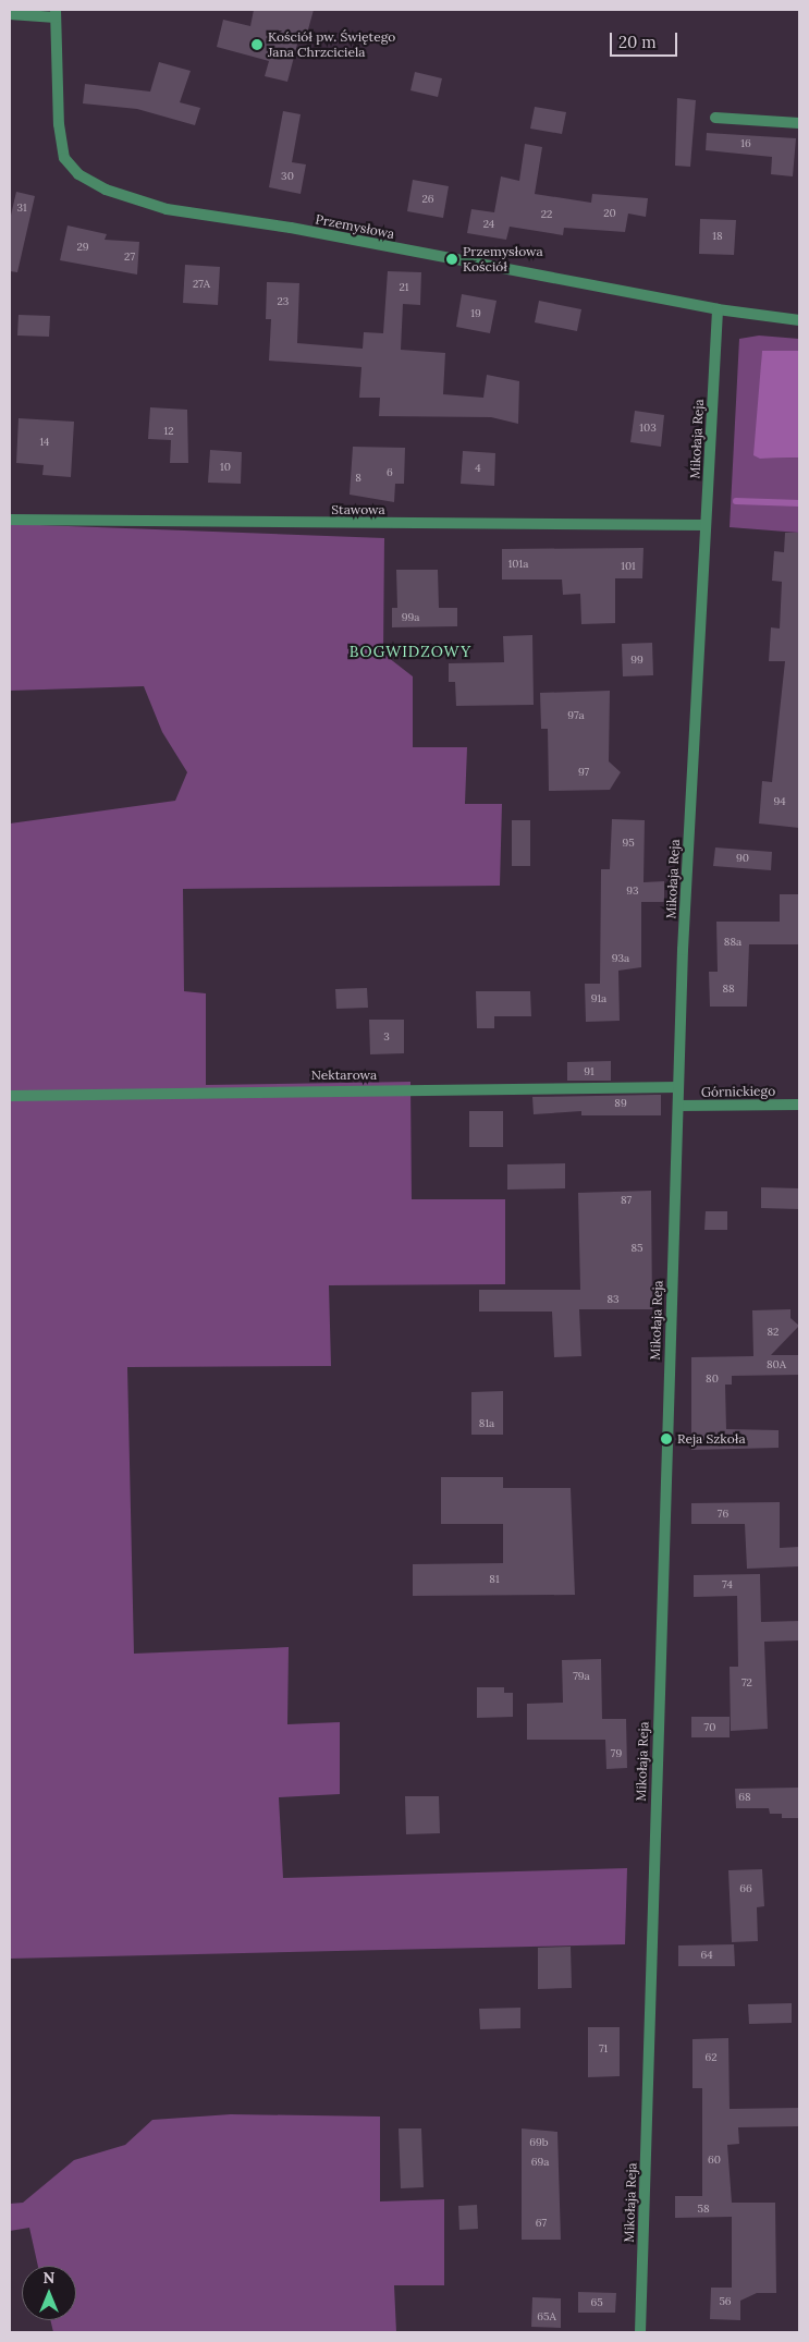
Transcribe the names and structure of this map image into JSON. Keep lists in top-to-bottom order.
{
  "streets": {
    "street": [
      "Przemysłowa",
      "Mikołaja Reja",
      "Stawowa",
      "Nektarowa",
      "Górnickiego"
    ]
  },
  "crossings": [
    ["Przemysłowa", "Mikołaja Reja"],
    ["Mikołaja Reja", "Stawowa"],
    ["Mikołaja Reja", "Nektarowa"],
    ["Mikołaja Reja", "Górnickiego"]
  ],
  "districts": ["BOGWIDZOWY"],
  "places": ["Kościół pw. Świętego Jana Chrzciciela", "Przemysłowa Kościół", "Reja Szkoła"],
  "house_numbers": [
    "16",
    "30",
    "26",
    "31",
    "20",
    "22",
    "24",
    "18",
    "29",
    "27",
    "27A",
    "21",
    "23",
    "19",
    "103",
    "12",
    "14",
    "10",
    "4",
    "6",
    "8",
    "101a",
    "101",
    "99a",
    "99",
    "97a",
    "97",
    "94",
    "95",
    "90",
    "93",
    "88a",
    "93a",
    "88",
    "91a",
    "3",
    "91",
    "89",
    "87",
    "85",
    "83",
    "82",
    "80A",
    "80",
    "81a",
    "76",
    "81",
    "74",
    "79a",
    "72",
    "70",
    "79",
    "68",
    "66",
    "64",
    "71",
    "62",
    "69b",
    "60",
    "69a",
    "58",
    "67",
    "56",
    "65",
    "65A"
  ],
  "scale_bar": "20 m",
  "north": "top"
}
